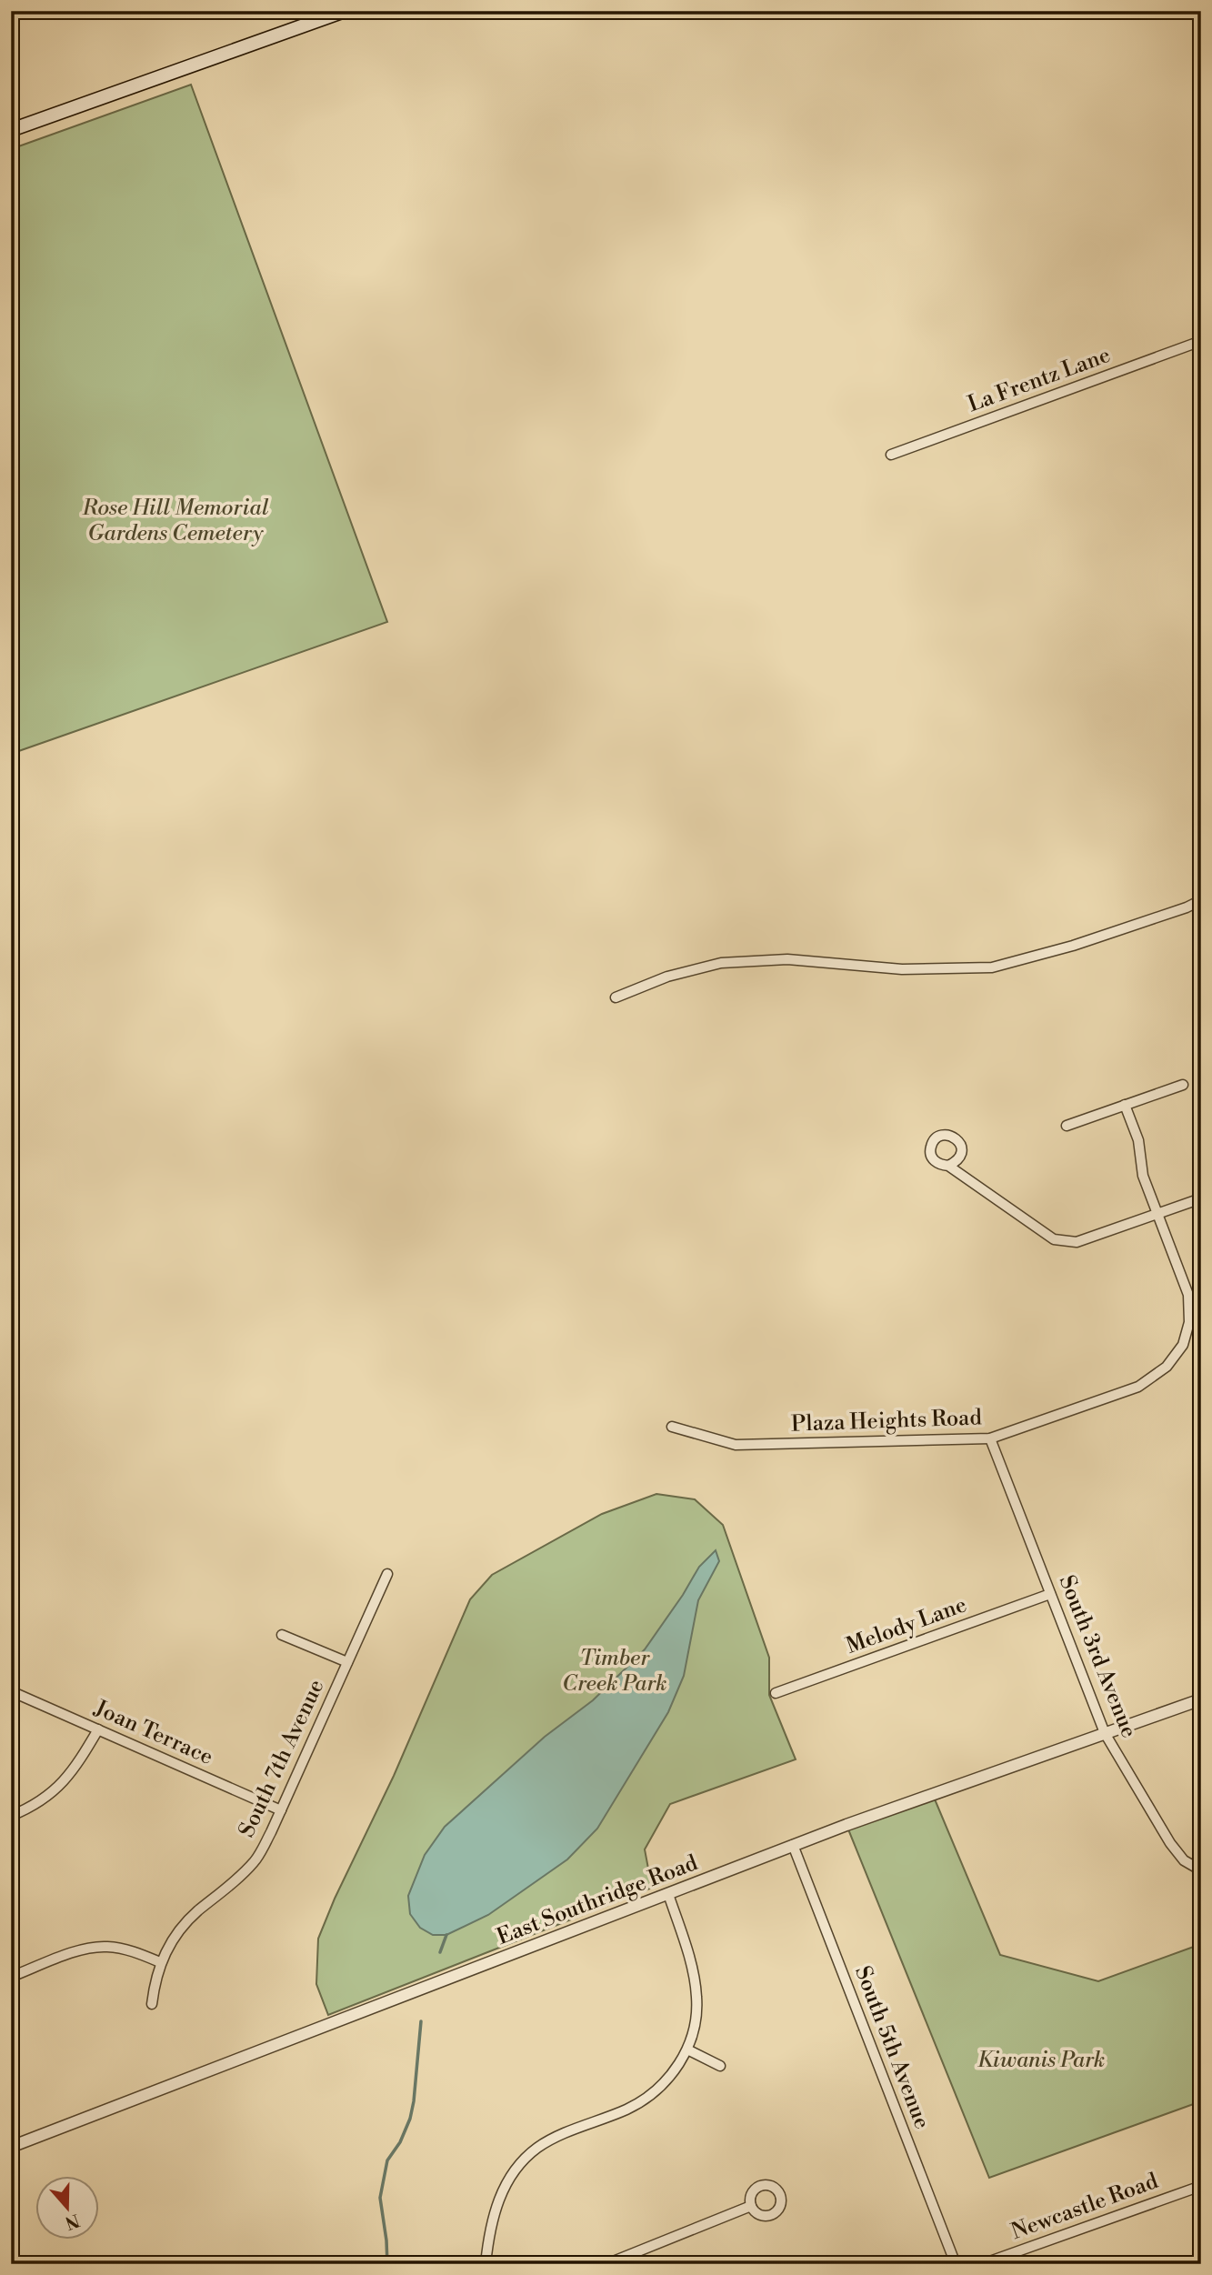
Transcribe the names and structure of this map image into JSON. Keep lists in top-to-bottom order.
{
  "streets": {
    "street": [
      "La Frentz Lane",
      "Plaza Heights Road",
      "Melody Lane",
      "South 3rd Avenue",
      "Joan Terrace",
      "South 7th Avenue",
      "East Southridge Road",
      "South 5th Avenue",
      "Newcastle Road"
    ]
  },
  "crossings": [
    ["Plaza Heights Road", "South 3rd Avenue"],
    ["Melody Lane", "South 3rd Avenue"],
    ["South 3rd Avenue", "East Southridge Road"],
    ["Joan Terrace", "South 7th Avenue"],
    ["East Southridge Road", "South 5th Avenue"]
  ],
  "parks": ["Rose Hill Memorial Gardens Cemetery", "Timber Creek Park", "Kiwanis Park"],
  "north": "bottom"
}
